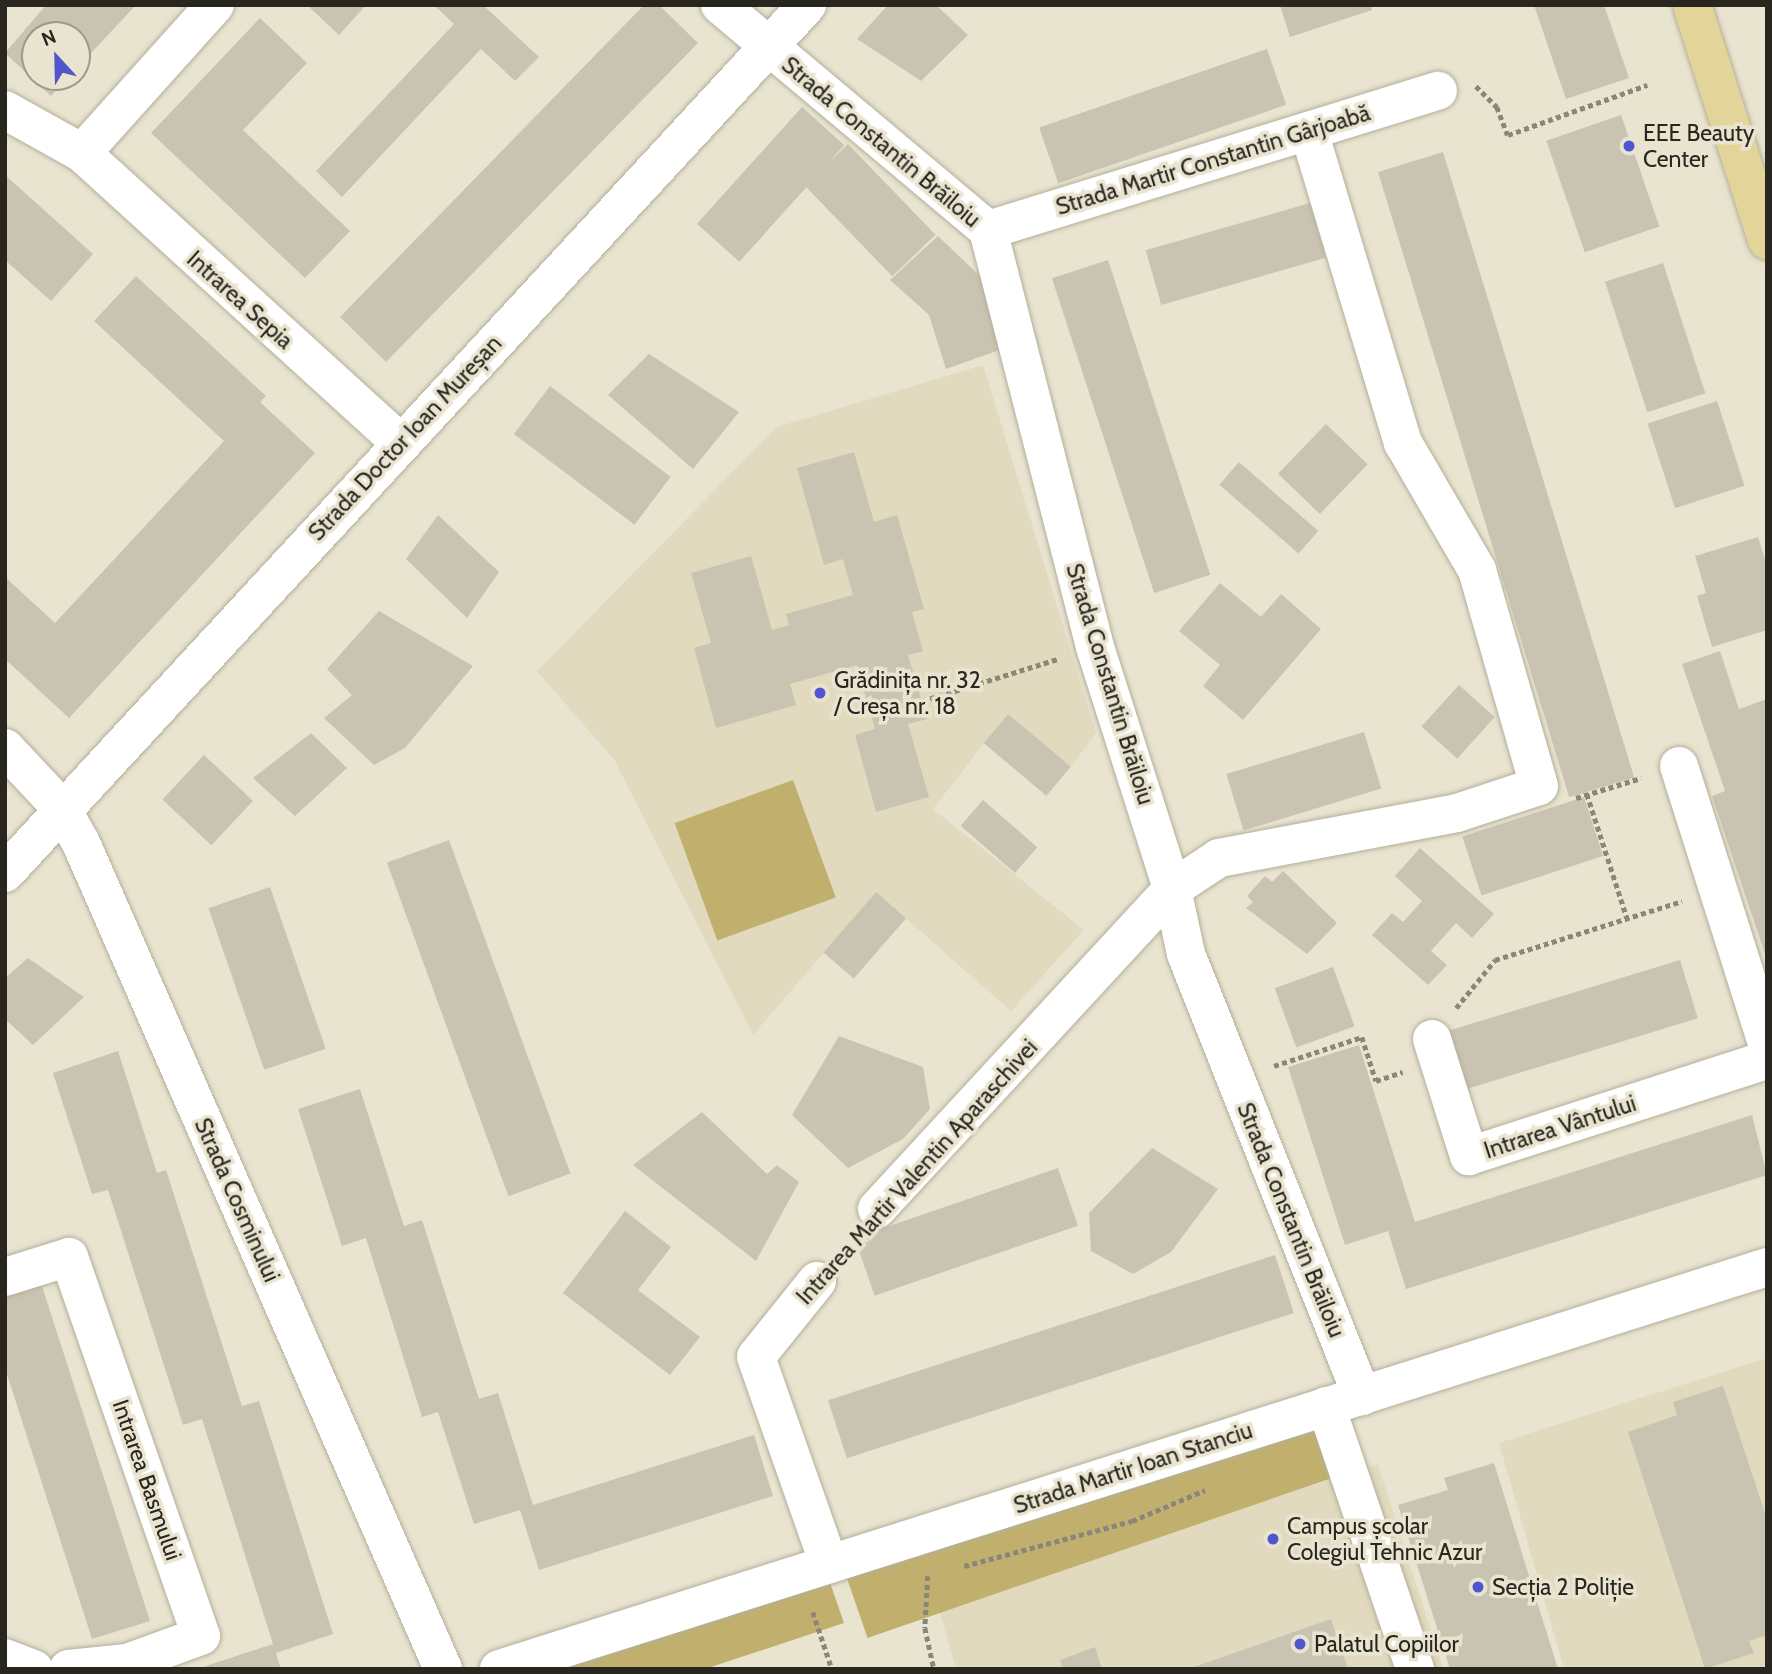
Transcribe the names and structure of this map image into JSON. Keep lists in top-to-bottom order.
{
  "streets": {
    "street": [
      "Strada Constantin Brăiloiu",
      "Strada Martir Constantin Gârjoabă",
      "Intrarea Sepia",
      "Strada Doctor Ioan Mureșan",
      "Intrarea Vântului",
      "Intrarea Martir Valentin Aparaschivei",
      "Strada Cosminului",
      "Strada Martir Ioan Stanciu",
      "Intrarea Basmului"
    ]
  },
  "crossings": [
    ["Strada Constantin Brăiloiu", "Strada Martir Constantin Gârjoabă"],
    ["Strada Constantin Brăiloiu", "Strada Doctor Ioan Mureșan"],
    ["Strada Constantin Brăiloiu", "Intrarea Martir Valentin Aparaschivei"],
    ["Strada Constantin Brăiloiu", "Strada Martir Ioan Stanciu"],
    ["Intrarea Sepia", "Strada Doctor Ioan Mureșan"],
    ["Strada Doctor Ioan Mureșan", "Strada Cosminului"],
    ["Intrarea Martir Valentin Aparaschivei", "Strada Martir Ioan Stanciu"]
  ],
  "places": [
    "EEE Beauty Center",
    "Grădinița nr. 32 / Creșa nr. 18",
    "Campus școlar Colegiul Tehnic Azur",
    "Secția 2 Poliție",
    "Palatul Copiilor"
  ],
  "north": "top"
}
